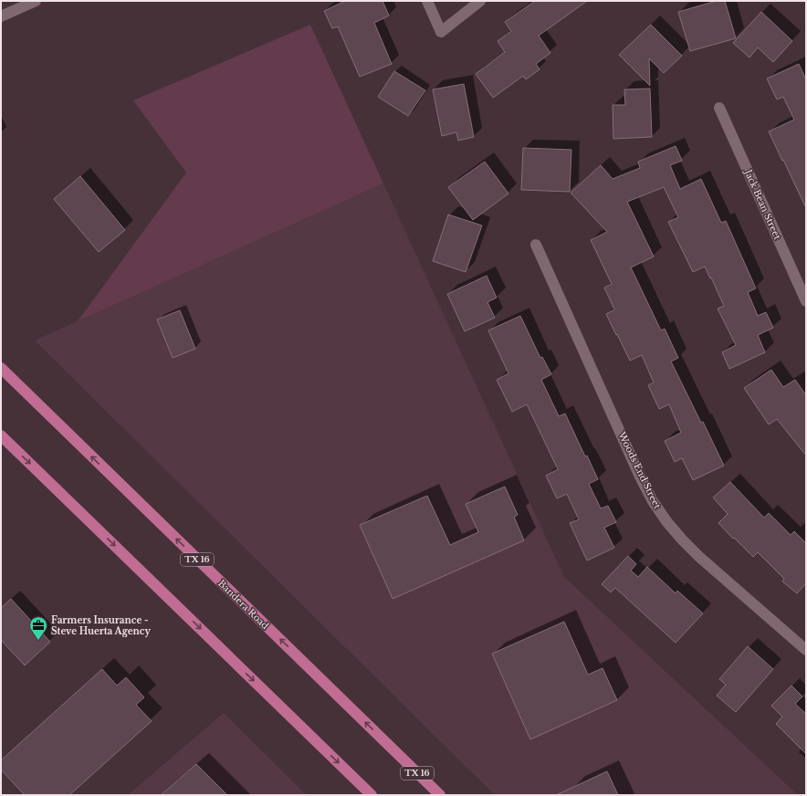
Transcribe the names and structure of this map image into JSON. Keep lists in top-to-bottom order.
{
  "streets": {
    "main road": ["TX 16", "Bandera Road"],
    "street": ["Jack Bean Street", "Woods End Street"]
  },
  "places": {
    "office": ["Farmers Insurance - Steve Huerta Agency"]
  }
}
